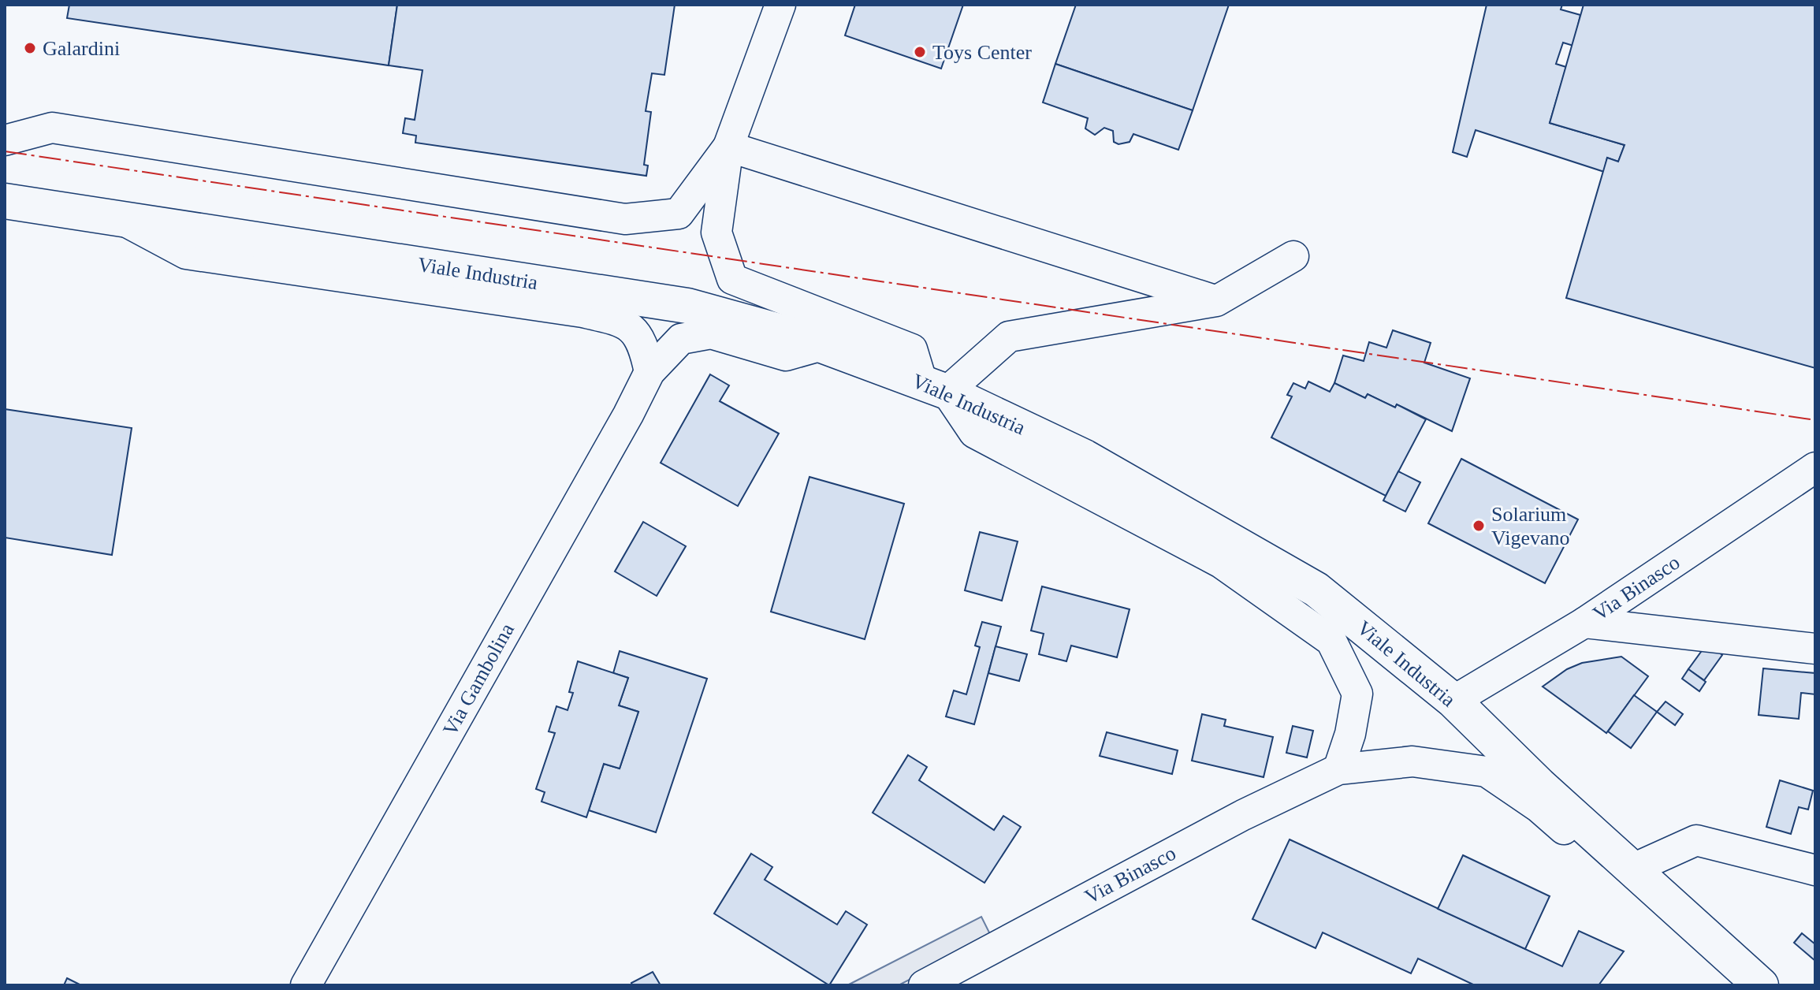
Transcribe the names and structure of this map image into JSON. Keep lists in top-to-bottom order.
{
  "streets": {
    "main road": ["Viale Industria"],
    "street": ["Via Binasco", "Via Gambolina"]
  },
  "crossings": [
    ["Viale Industria", "Via Binasco"],
    ["Viale Industria", "Via Gambolina"]
  ],
  "places": ["Galardini", "Toys Center", "Solarium Vigevano"]
}
